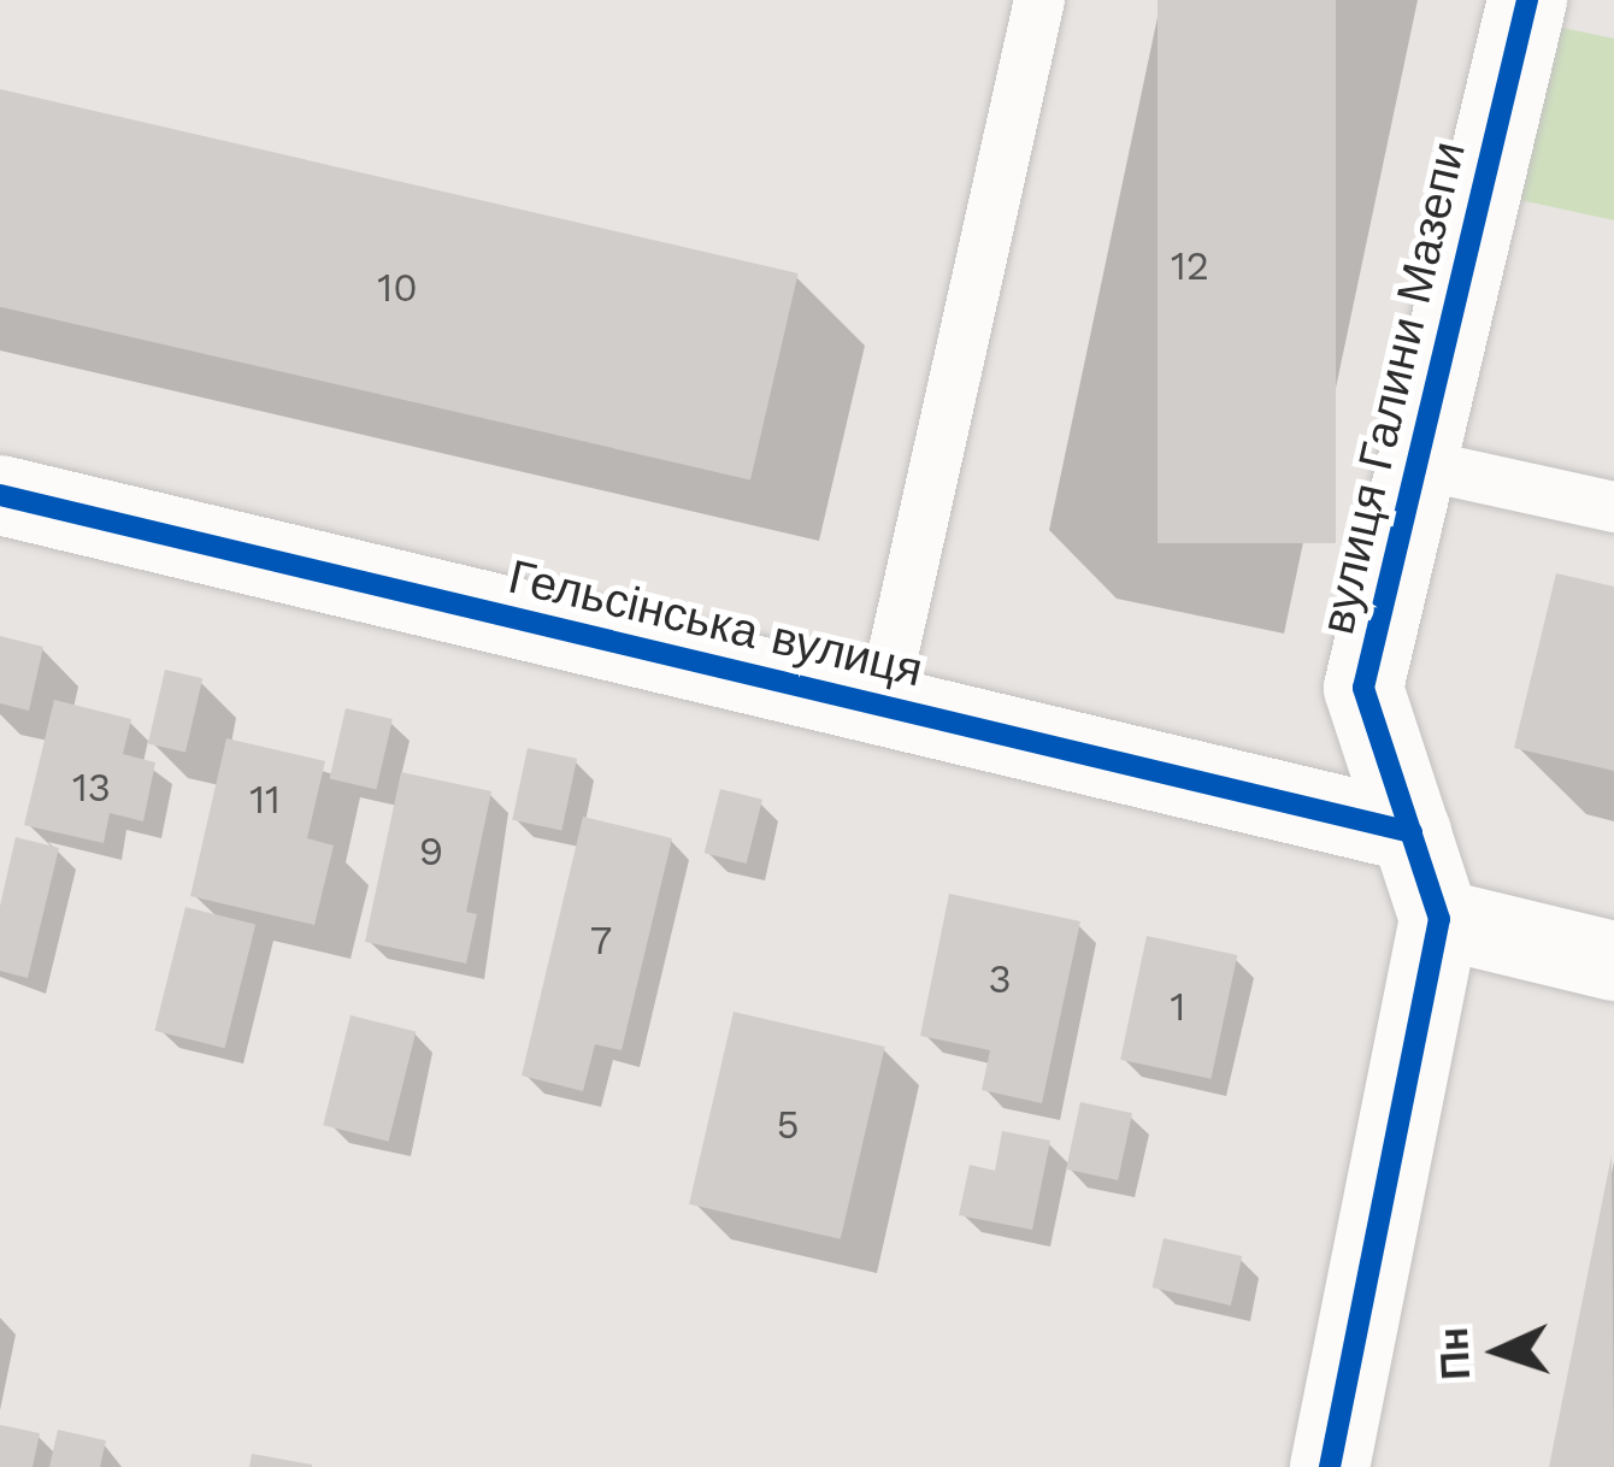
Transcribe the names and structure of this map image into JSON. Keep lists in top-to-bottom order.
{
  "streets": {
    "street": ["вулиця Галини Мазепи", "Гельсінська вулиця"]
  },
  "crossings": [
    ["вулиця Галини Мазепи", "Гельсінська вулиця"]
  ],
  "house_numbers": [
    "12",
    "10",
    "13",
    "11",
    "9",
    "7",
    "3",
    "1",
    "5"
  ],
  "north": "left"
}
